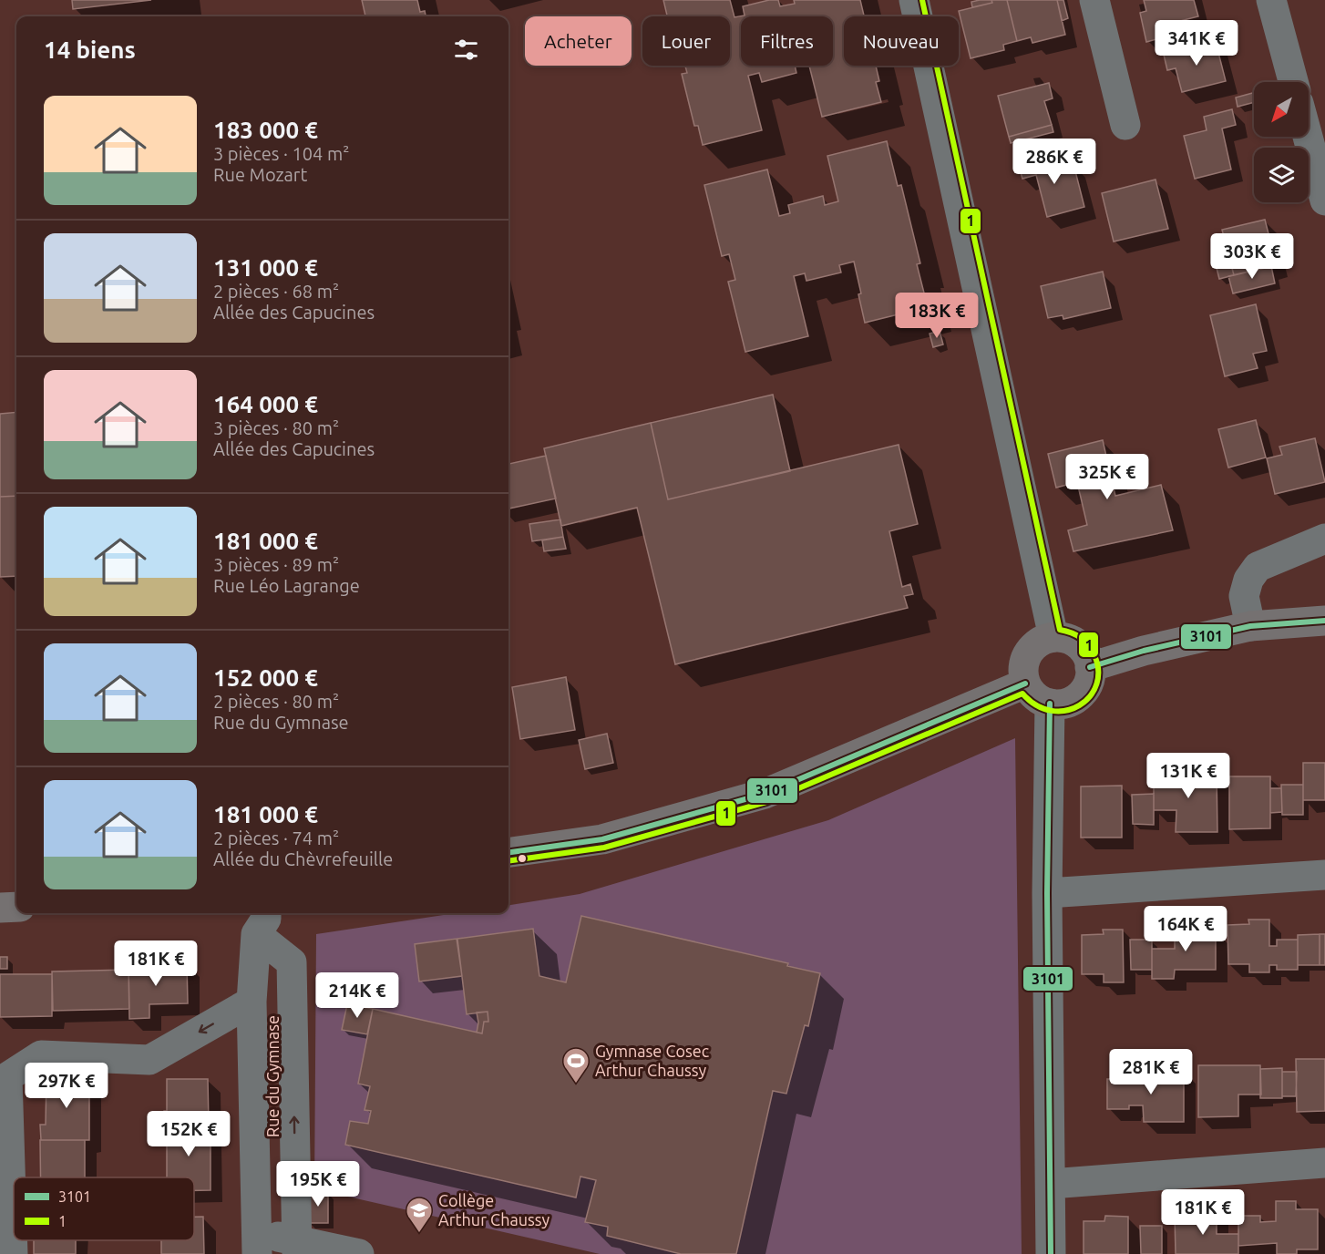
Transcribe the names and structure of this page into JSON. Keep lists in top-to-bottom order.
{
  "streets": {
    "street": ["Rue du Gymnase"]
  },
  "places": {
    "sports": ["Gymnase Cosec Arthur Chaussy"],
    "school or university": ["Collège Arthur Chaussy"]
  },
  "lines": ["transit line 1", "transit line 3101"],
  "legend": ["3101", "1"],
  "north": "bottom left",
  "page": {
    "chip": [
      "Acheter",
      "Louer",
      "Filtres",
      "Nouveau"
    ],
    "heading": "14 biens",
    "price": [
      "341K €",
      "286K €",
      "303K €",
      "183K €",
      "325K €",
      "131K €",
      "164K €",
      "181K €",
      "214K €",
      "281K €",
      "297K €",
      "152K €",
      "195K €",
      "181K €"
    ],
    "list": [
      {
        "name": "183 000 €",
        "note": "3 pièces · 104 m² · Rue Mozart"
      },
      {
        "name": "131 000 €",
        "note": "2 pièces · 68 m² · Allée des Capucines"
      },
      {
        "name": "164 000 €",
        "note": "3 pièces · 80 m² · Allée des Capucines"
      },
      {
        "name": "181 000 €",
        "note": "3 pièces · 89 m² · Rue Léo Lagrange"
      },
      {
        "name": "152 000 €",
        "note": "2 pièces · 80 m² · Rue du Gymnase"
      },
      {
        "name": "181 000 €",
        "note": "2 pièces · 74 m² · Allée du Chèvrefeuille"
      }
    ]
  }
}
